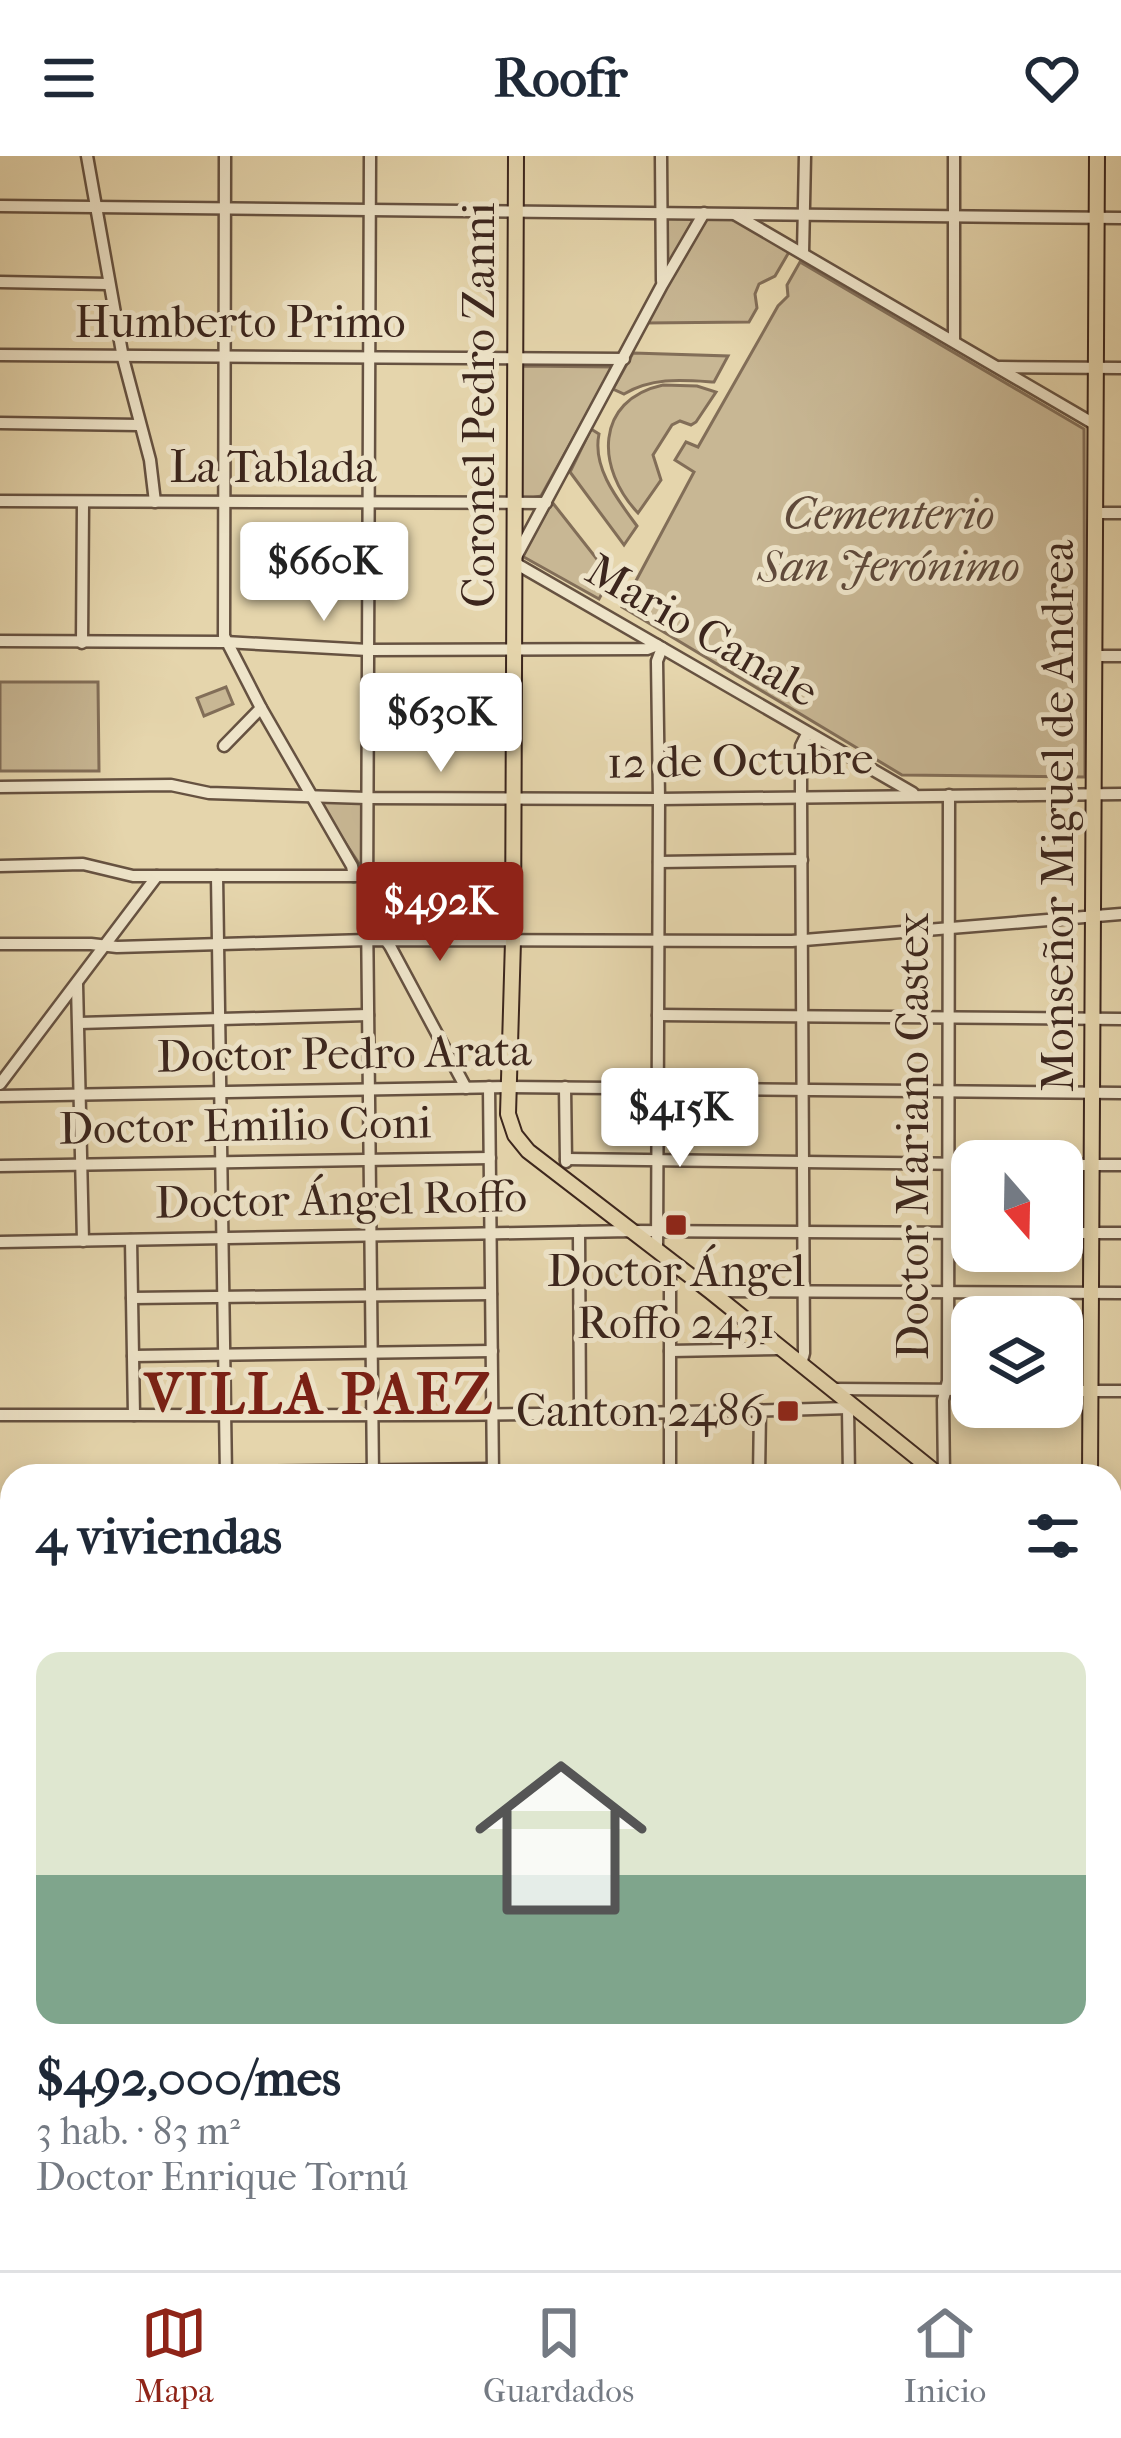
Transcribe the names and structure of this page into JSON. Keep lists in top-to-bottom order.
{
  "streets": {
    "main road": ["Coronel Pedro Zanni", "Monseñor Miguel de Andrea"],
    "street": [
      "Humberto Primo",
      "La Tablada",
      "Mario Canale",
      "12 de Octubre",
      "Doctor Pedro Arata",
      "Doctor Emilio Coni",
      "Doctor Mariano Castex",
      "Doctor Ángel Roffo"
    ]
  },
  "crossings": [
    ["Humberto Primo", "Coronel Pedro Zanni"],
    ["Coronel Pedro Zanni", "La Tablada"],
    ["Coronel Pedro Zanni", "Mario Canale"],
    ["Coronel Pedro Zanni", "12 de Octubre"],
    ["Coronel Pedro Zanni", "Doctor Pedro Arata"],
    ["Coronel Pedro Zanni", "Doctor Ángel Roffo"],
    ["Mario Canale", "12 de Octubre"],
    ["12 de Octubre", "Monseñor Miguel de Andrea"],
    ["12 de Octubre", "Doctor Mariano Castex"],
    ["Monseñor Miguel de Andrea", "Doctor Pedro Arata"],
    ["Doctor Pedro Arata", "Doctor Mariano Castex"],
    ["Doctor Mariano Castex", "Doctor Ángel Roffo"]
  ],
  "districts": ["VILLA PAEZ"],
  "parks": ["Cementerio San Jerónimo"],
  "places": {
    "transit": ["Doctor Ángel Roffo 2431", "Canton 2486"]
  },
  "north": "bottom",
  "page": {
    "header": "Roofr",
    "price": [
      "$660K",
      "$630K",
      "$492K",
      "$415K"
    ],
    "heading": "4 viviendas",
    "list": [
      {
        "name": "$492,000/mes",
        "note": "3 hab. · 83 m² · Doctor Enrique Tornú"
      }
    ],
    "tabs": ["Mapa", "Guardados", "Inicio"]
  }
}
